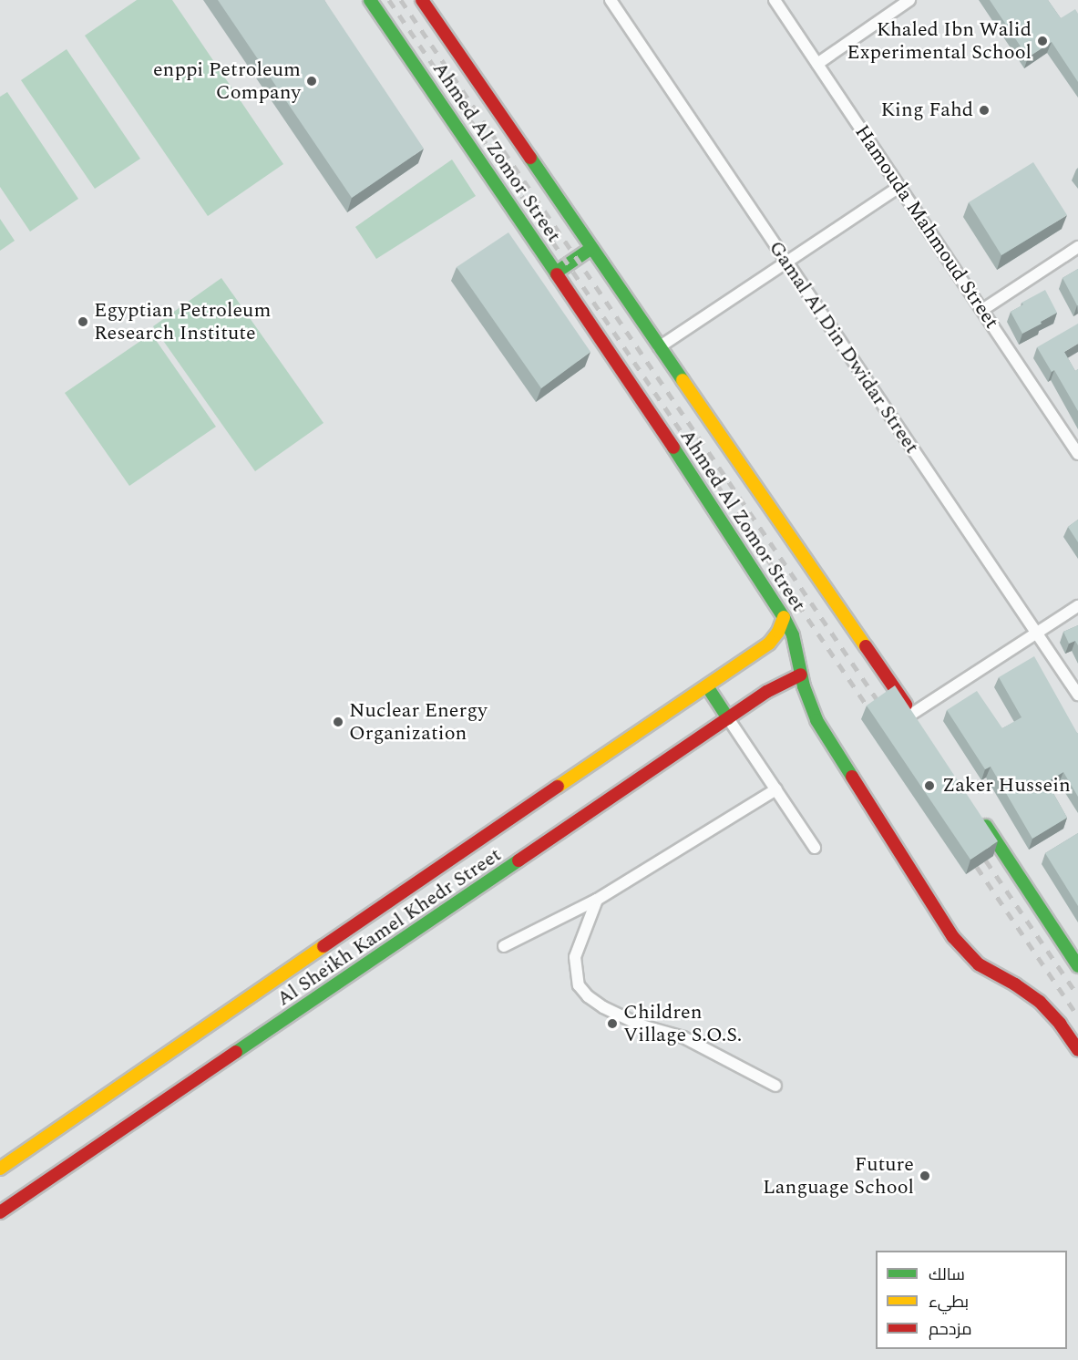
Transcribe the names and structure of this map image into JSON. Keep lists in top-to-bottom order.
{
  "streets": {
    "main road": ["Ahmed Al Zomor Street", "Al Sheikh Kamel Khedr Street"],
    "street": ["Hamouda Mahmoud Street", "Gamal Al Din Dwidar Street"]
  },
  "crossings": [
    ["Ahmed Al Zomor Street", "Al Sheikh Kamel Khedr Street"]
  ],
  "places": [
    "Khaled Ibn Walid Experimental School",
    "enppi Petroleum Company",
    "King Fahd",
    "Egyptian Petroleum Research Institute",
    "Nuclear Energy Organization",
    "Zaker Hussein",
    "Children Village S.O.S.",
    "Future Language School"
  ],
  "legend": ["سالك", "بطيء", "مزدحم"]
}
